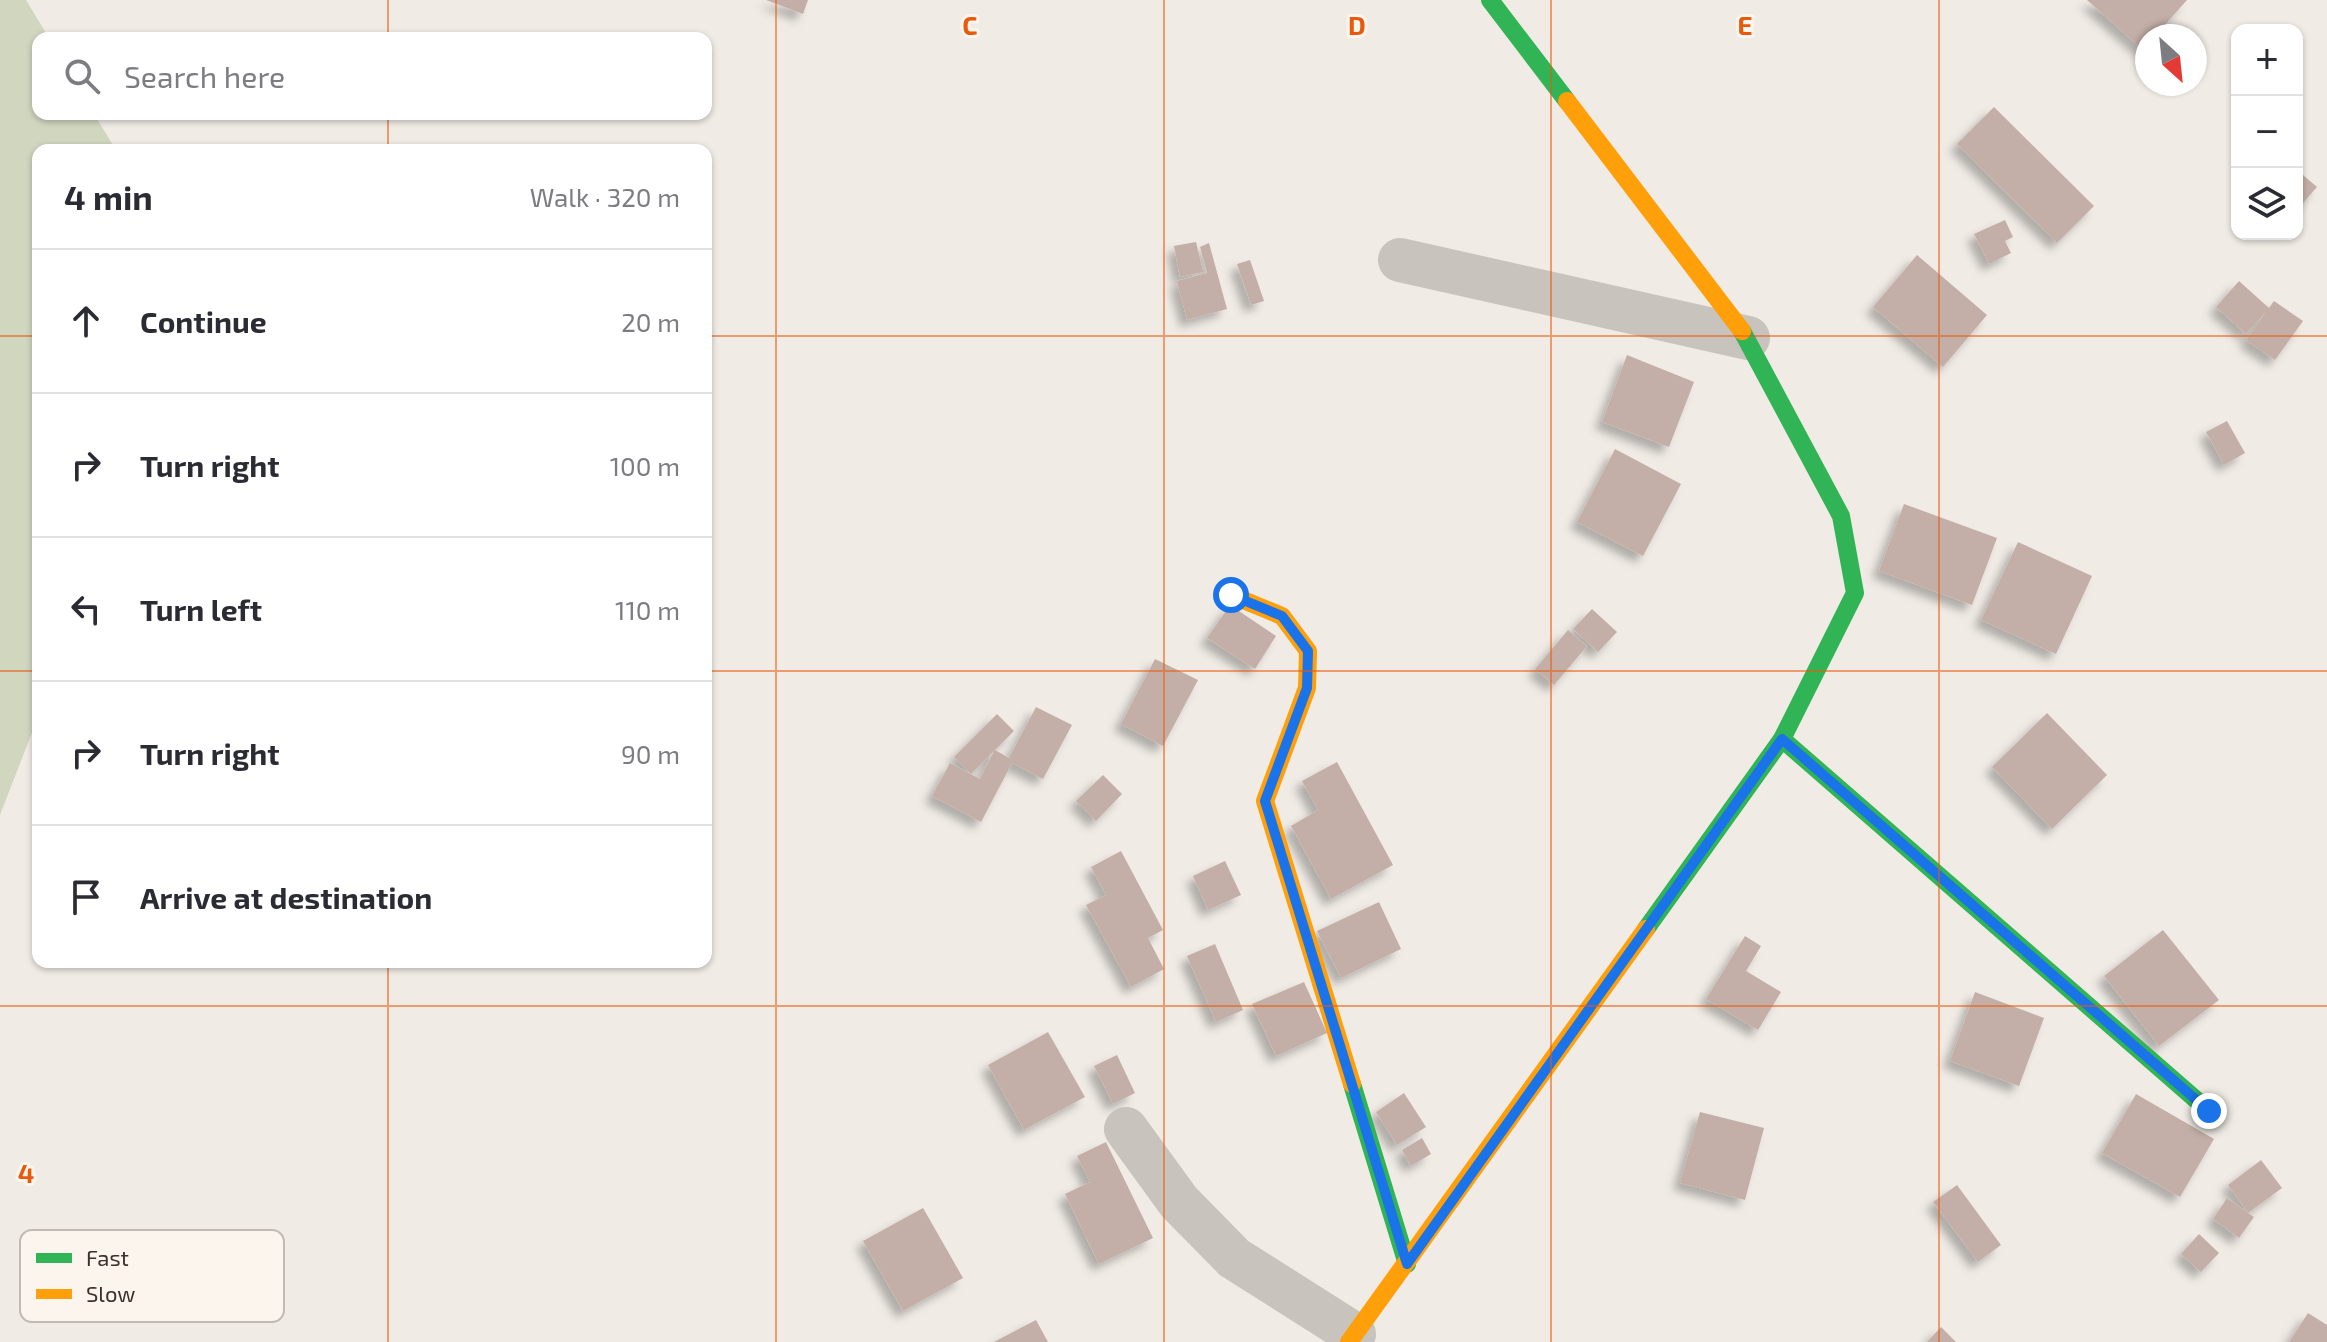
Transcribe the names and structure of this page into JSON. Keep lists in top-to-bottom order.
{
  "legend": ["Fast", "Slow"],
  "north": "bottom right",
  "page": {
    "map_buttons": ["+", "−"],
    "search": "Search here",
    "heading": ["4 min", "Walk · 320 m"],
    "list": [
      ["Continue", "20 m"],
      ["Turn right", "100 m"],
      ["Turn left", "110 m"],
      ["Turn right", "90 m"],
      "Arrive at destination"
    ]
  },
  "grid": {
    "columns": ["C", "D", "E"],
    "rows": ["4"]
  }
}
